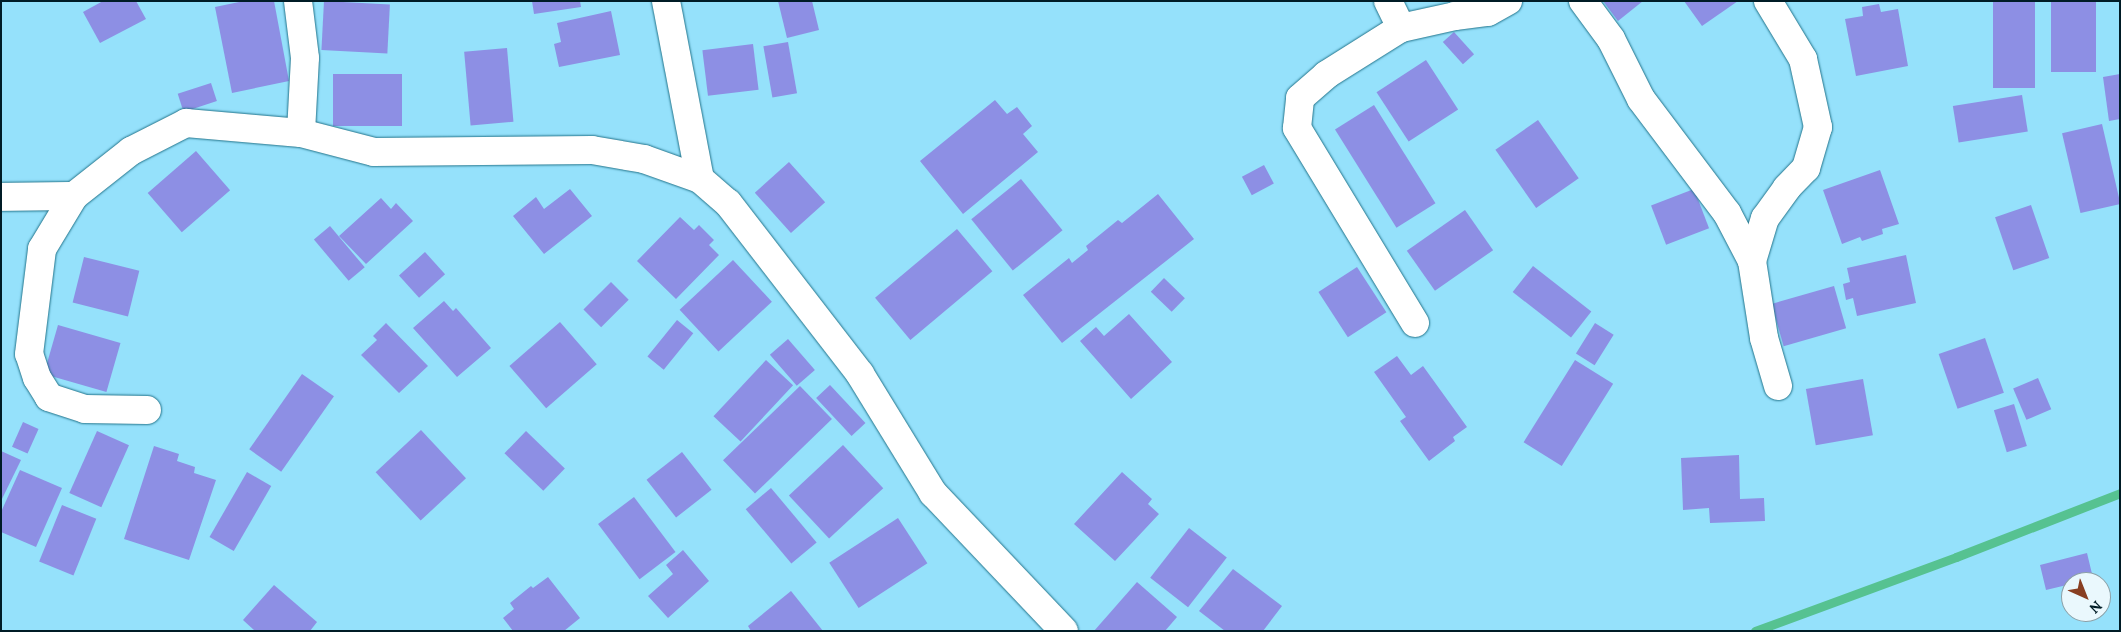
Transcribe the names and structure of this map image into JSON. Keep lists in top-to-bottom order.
{
  "north": "bottom right"
}
